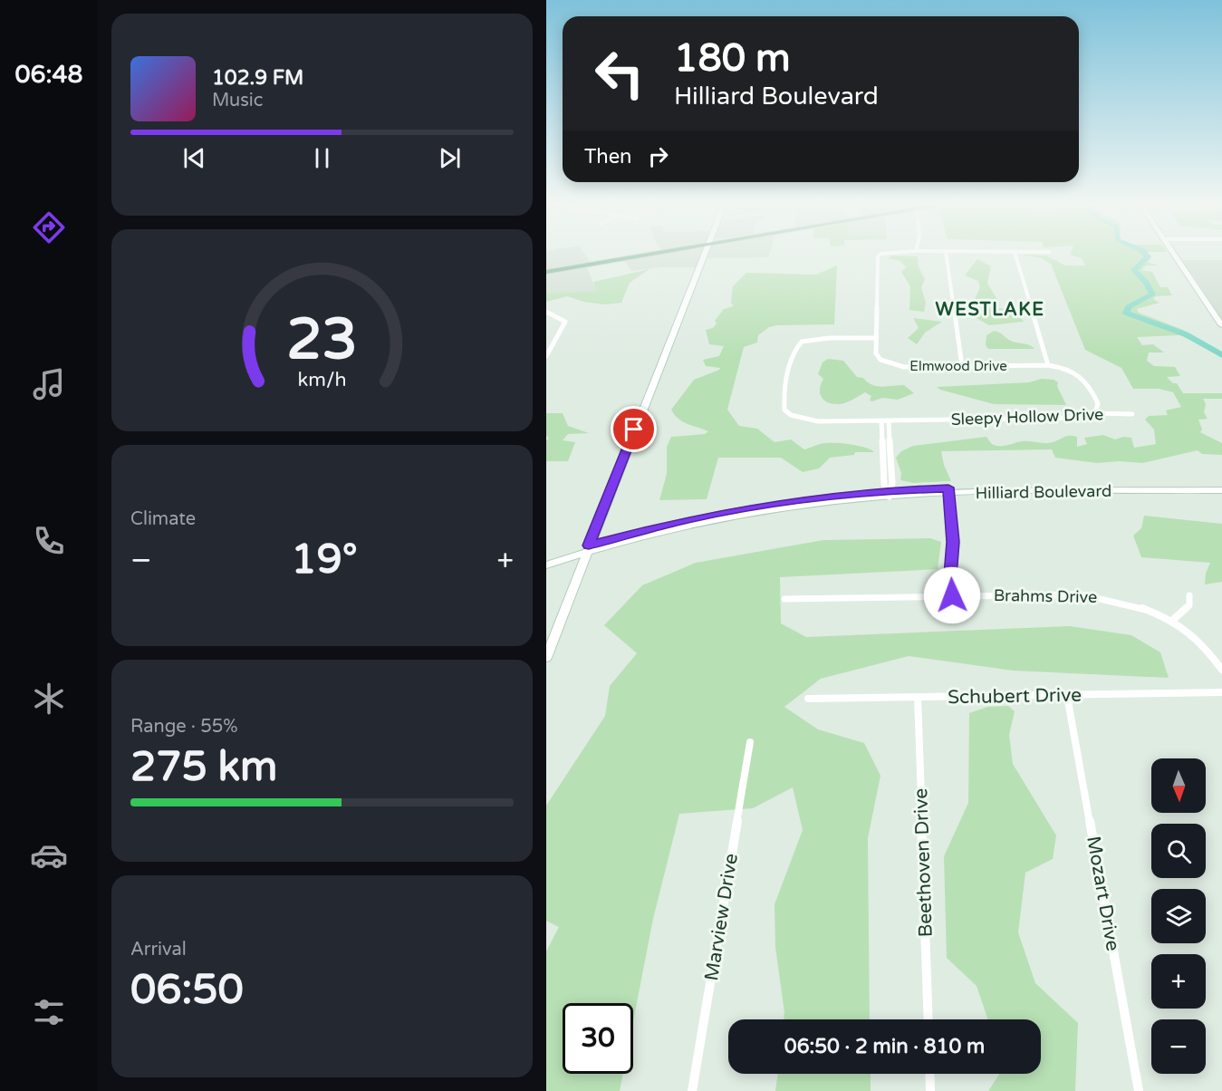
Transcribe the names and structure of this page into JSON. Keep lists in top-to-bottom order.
{
  "streets": {
    "street": [
      "Elmwood Drive",
      "Sleepy Hollow Drive",
      "Hilliard Boulevard",
      "Brahms Drive",
      "Schubert Drive",
      "Beethoven Drive",
      "Mozart Drive",
      "Marview Drive"
    ]
  },
  "crossings": [
    ["Elmwood Drive", "Sleepy Hollow Drive"],
    ["Schubert Drive", "Beethoven Drive"],
    ["Schubert Drive", "Mozart Drive"]
  ],
  "districts": ["WESTLAKE"],
  "north": "bottom",
  "page": {
    "tabs": "06:48",
    "turn": ["180 m", "Hilliard Boulevard"],
    "song": ["102.9 FM", "Music"],
    "then": "Then",
    "tile": [
      "Climate",
      ["Range · 55%", "275 km"],
      ["Arrival", "06:50"]
    ],
    "heat": ["−", "19°", "+"],
    "map_buttons": ["+", "−"],
    "limit": "30",
    "trip": "06:50 · 2 min · 810 m",
    "gauge": ["23", "km/h"]
  }
}
